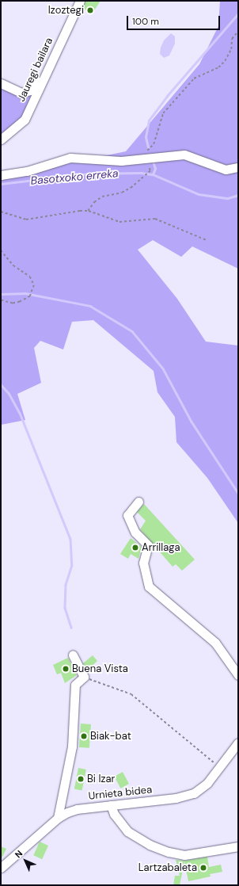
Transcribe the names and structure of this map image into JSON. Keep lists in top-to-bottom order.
{
  "streets": {
    "street": ["Jauregi bailara", "Urnieta bidea"]
  },
  "water": ["Basotxoko erreka"],
  "places": [
    "Izoztegi",
    "Arrillaga",
    "Buena Vista",
    "Biak-bat",
    "Bi Izar",
    "Lartzabaleta"
  ],
  "scale_bar": "100 m",
  "north": "top left"
}
